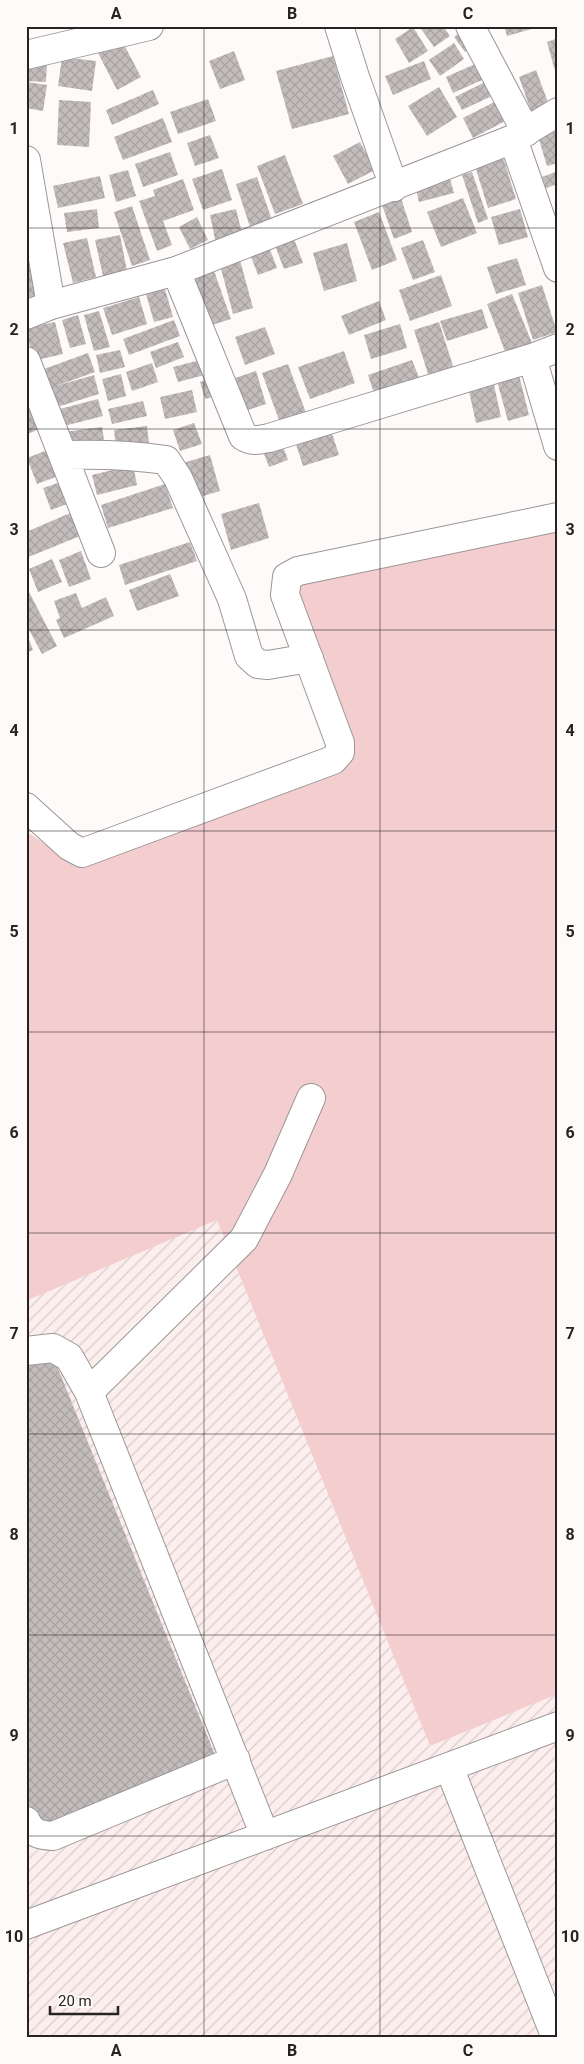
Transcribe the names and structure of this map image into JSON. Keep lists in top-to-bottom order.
{
  "scale_bar": "20 m",
  "grid": {
    "columns": ["A", "B", "C"],
    "rows": [
      "1",
      "2",
      "3",
      "4",
      "5",
      "6",
      "7",
      "8",
      "9",
      "10"
    ]
  }
}
